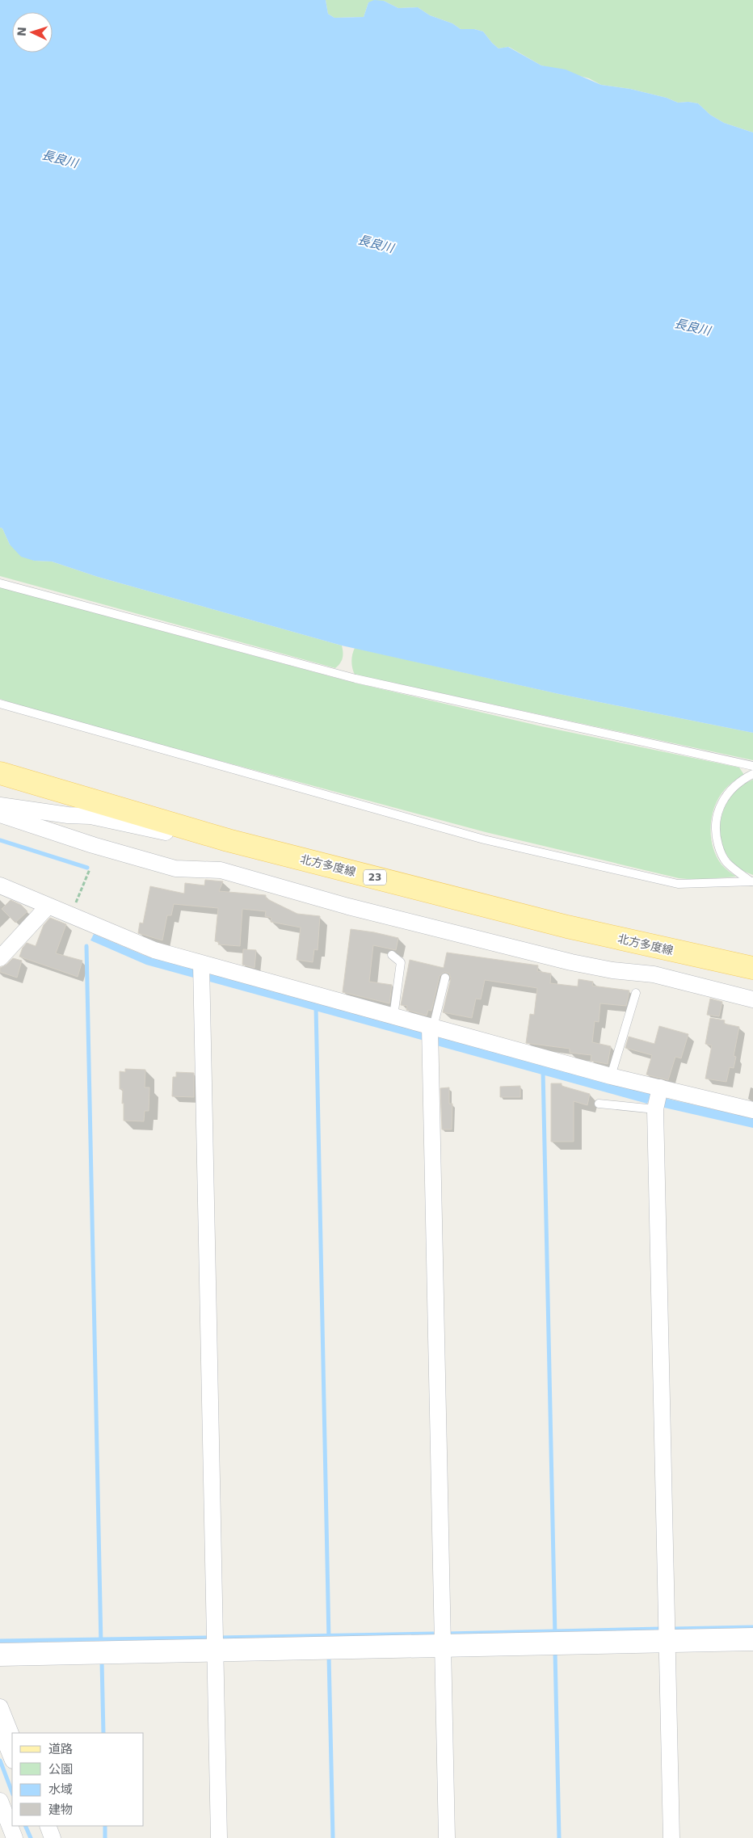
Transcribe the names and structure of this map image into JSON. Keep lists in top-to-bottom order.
{
  "streets": {
    "main road": ["北方多度線", "23"]
  },
  "water": ["長良川"],
  "legend": [
    "道路",
    "公園",
    "水域",
    "建物"
  ],
  "north": "left"
}
